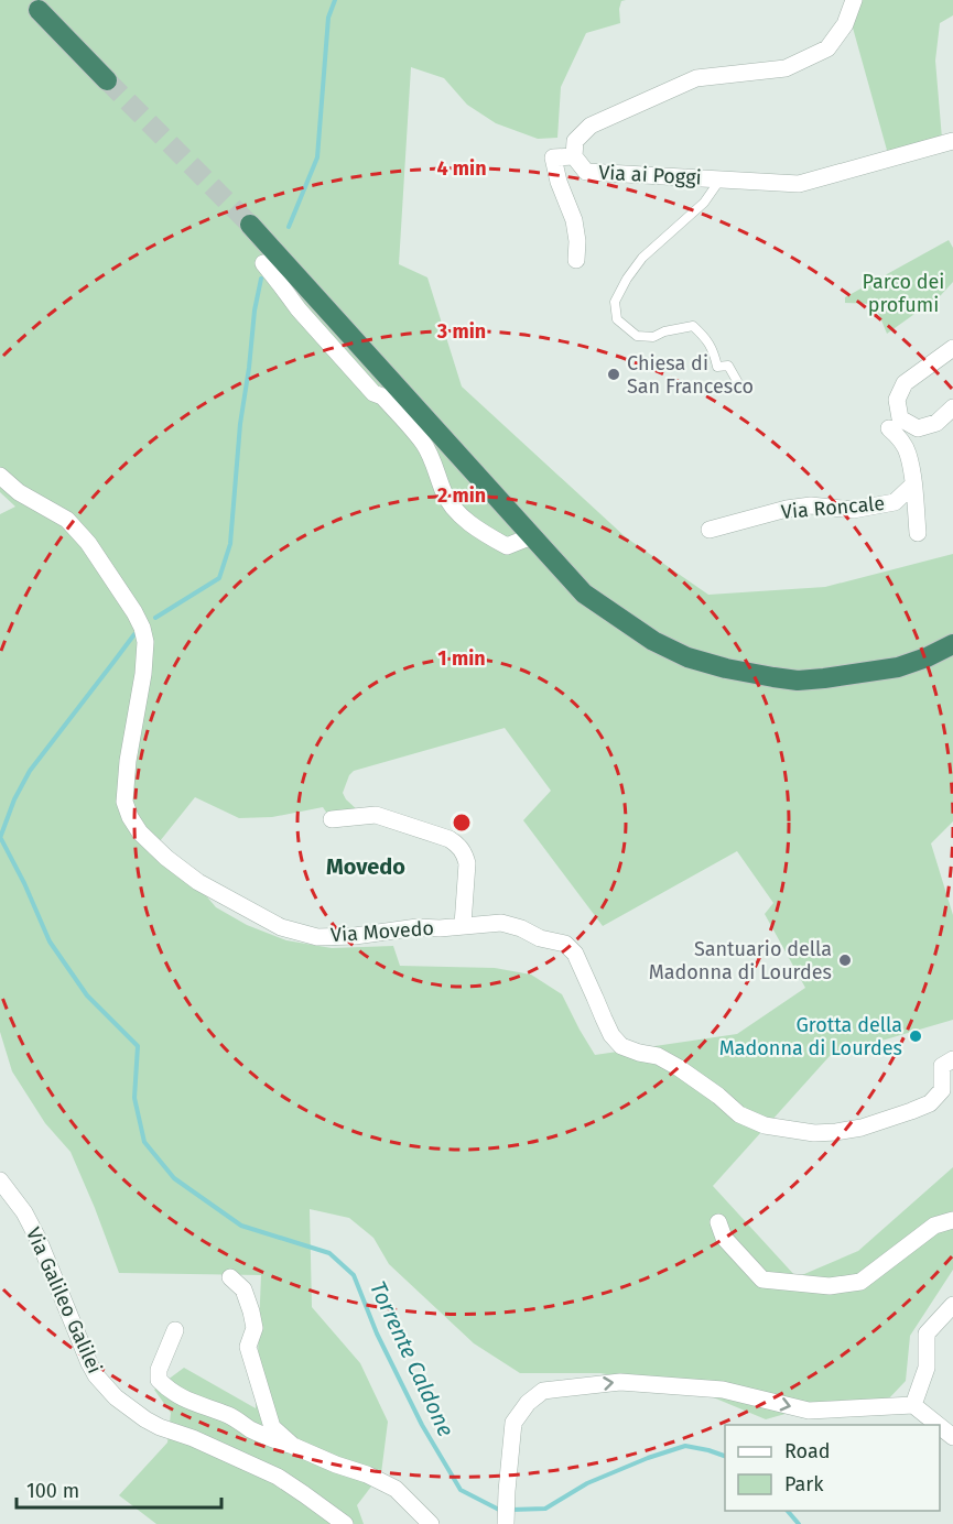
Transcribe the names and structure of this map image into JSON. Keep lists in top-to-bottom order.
{
  "streets": {
    "street": [
      "Via ai Poggi",
      "Via Roncale",
      "Via Movedo",
      "Via Galileo Galilei"
    ]
  },
  "districts": ["Movedo"],
  "water": ["Torrente Caldone"],
  "parks": ["Parco dei profumi"],
  "places": ["Chiesa di San Francesco", "Santuario della Madonna di Lourdes", "Grotta della Madonna di Lourdes"],
  "legend": ["Road", "Park"],
  "scale_bar": "100 m",
  "rings": [
    "4 min",
    "3 min",
    "2 min",
    "1 min"
  ]
}
